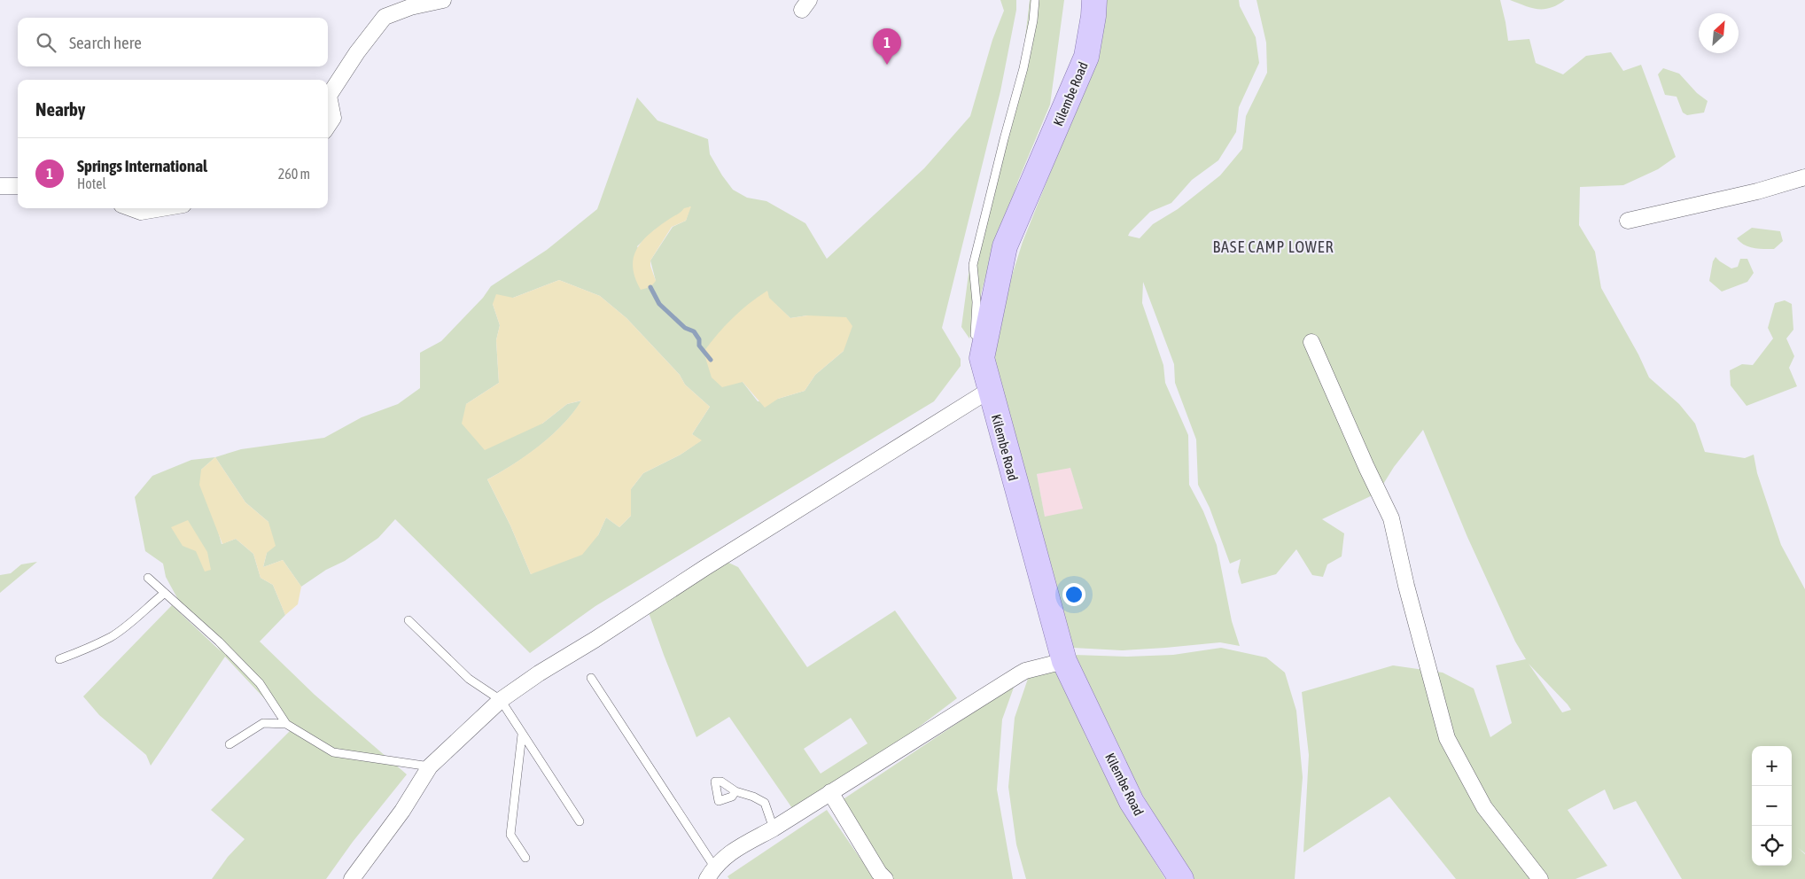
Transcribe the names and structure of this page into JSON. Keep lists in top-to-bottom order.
{
  "streets": {
    "main road": ["Kilembe Road"]
  },
  "districts": ["BASE CAMP LOWER"],
  "north": "top right",
  "page": {
    "search": "Search here",
    "pins": "1",
    "heading": "Nearby",
    "list": [
      {
        "mark": "1",
        "name": "Springs International",
        "note": "Hotel",
        "value": "260 m"
      }
    ],
    "map_buttons": ["+", "−"]
  }
}
